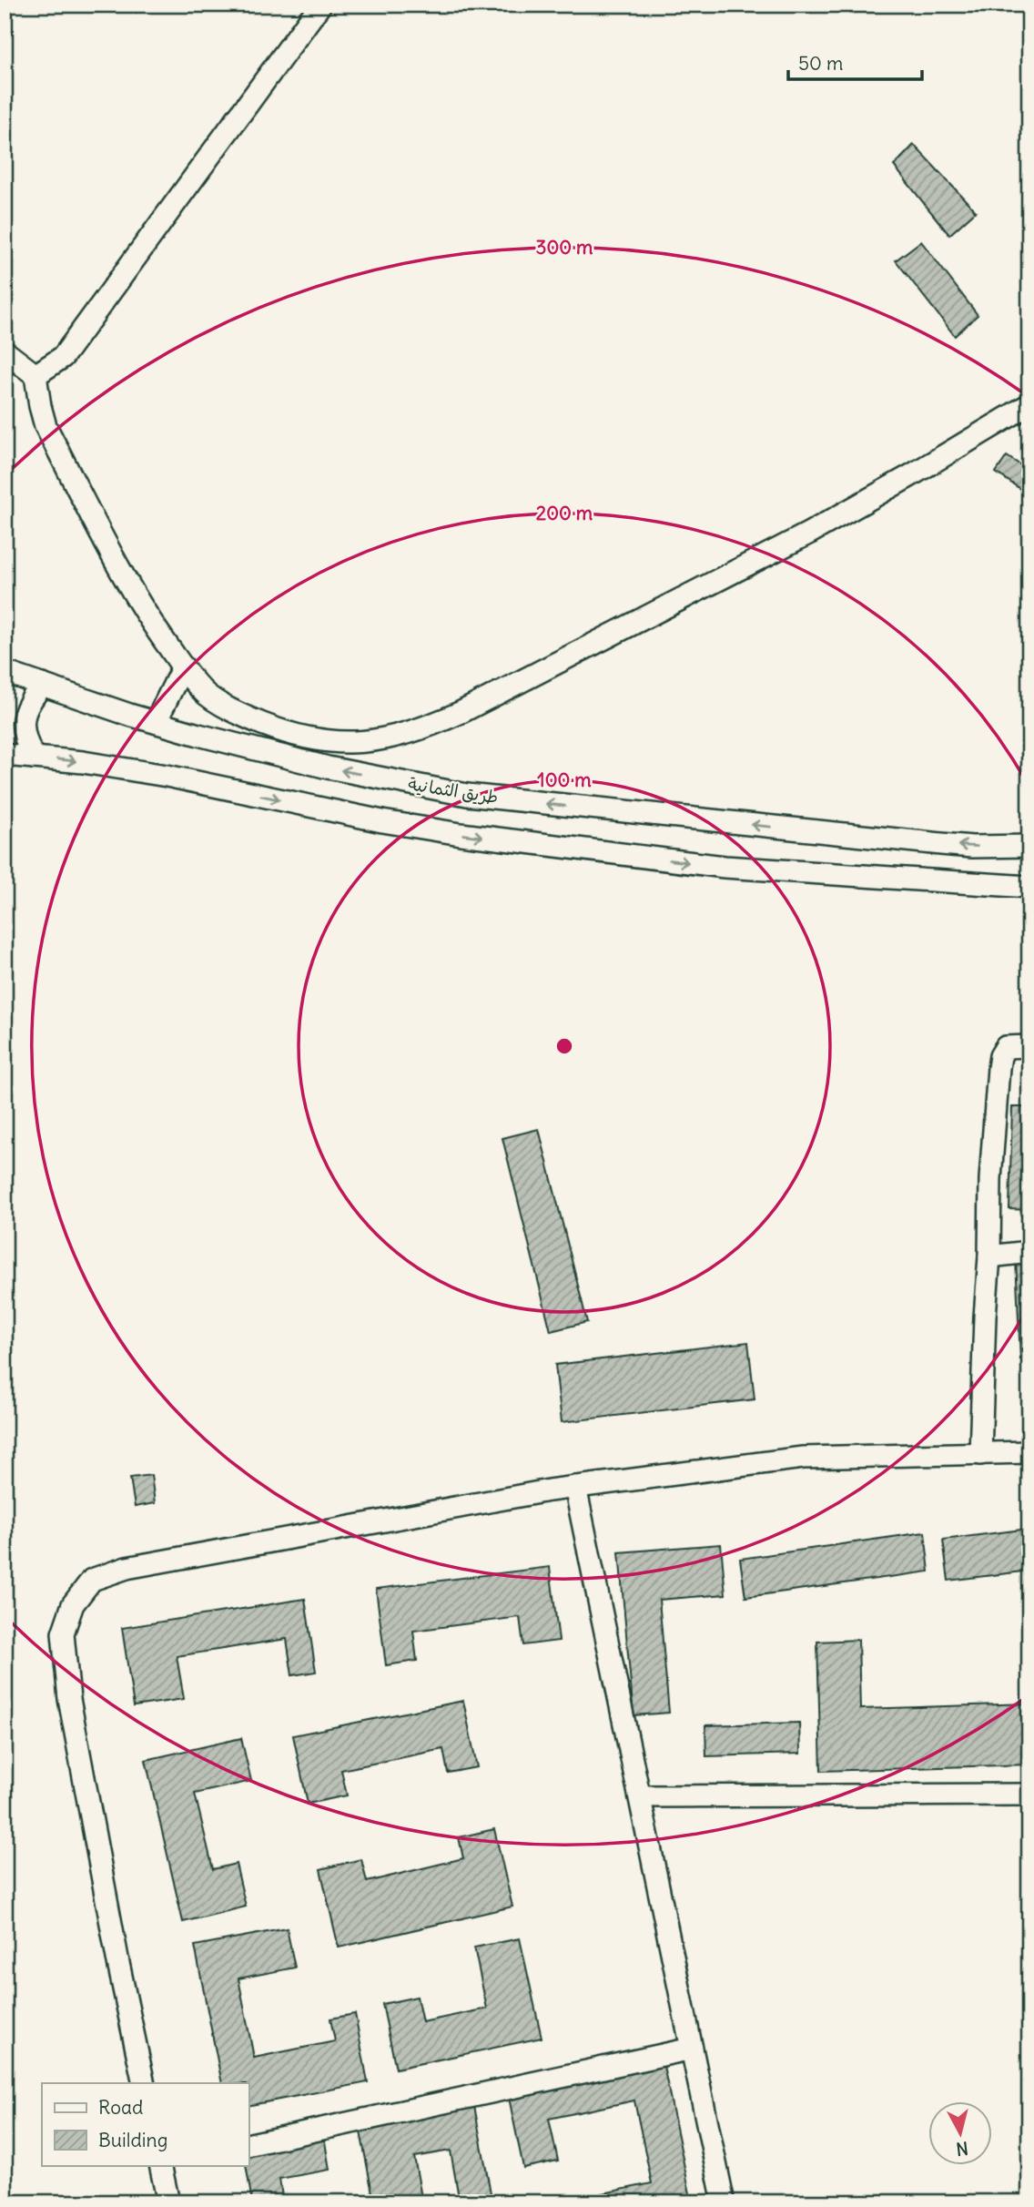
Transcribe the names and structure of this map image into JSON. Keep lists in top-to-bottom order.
{
  "streets": {
    "street": ["طريق الثمانية"]
  },
  "legend": ["Road", "Building"],
  "scale_bar": "50 m",
  "north": "bottom",
  "rings": ["300 m", "200 m", "100 m"]
}
